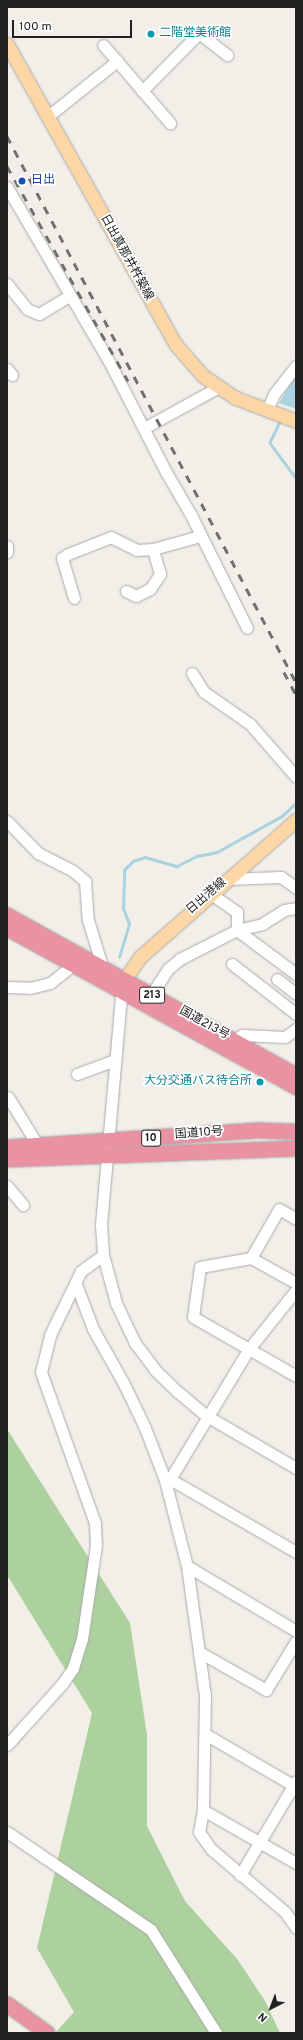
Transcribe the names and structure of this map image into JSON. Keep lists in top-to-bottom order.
{
  "streets": {
    "highway": [
      "213",
      "国道213号",
      "国道10号",
      "10"
    ],
    "main road": ["日出真那井杵築線", "日出港線"]
  },
  "crossings": [
    ["日出港線", "国道213号"]
  ],
  "places": ["二階堂美術館", "日出", "大分交通バス待合所"],
  "scale_bar": "100 m",
  "north": "bottom left"
}
